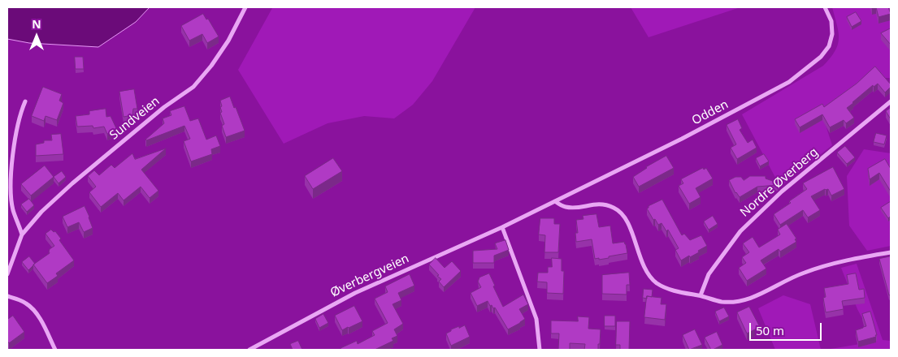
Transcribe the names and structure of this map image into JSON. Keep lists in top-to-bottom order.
{
  "streets": {
    "street": [
      "Odden",
      "Sundveien",
      "Nordre Øverberg",
      "Øverbergveien"
    ]
  },
  "crossings": [
    ["Odden", "Øverbergveien"]
  ],
  "scale_bar": "50 m",
  "north": "top"
}
